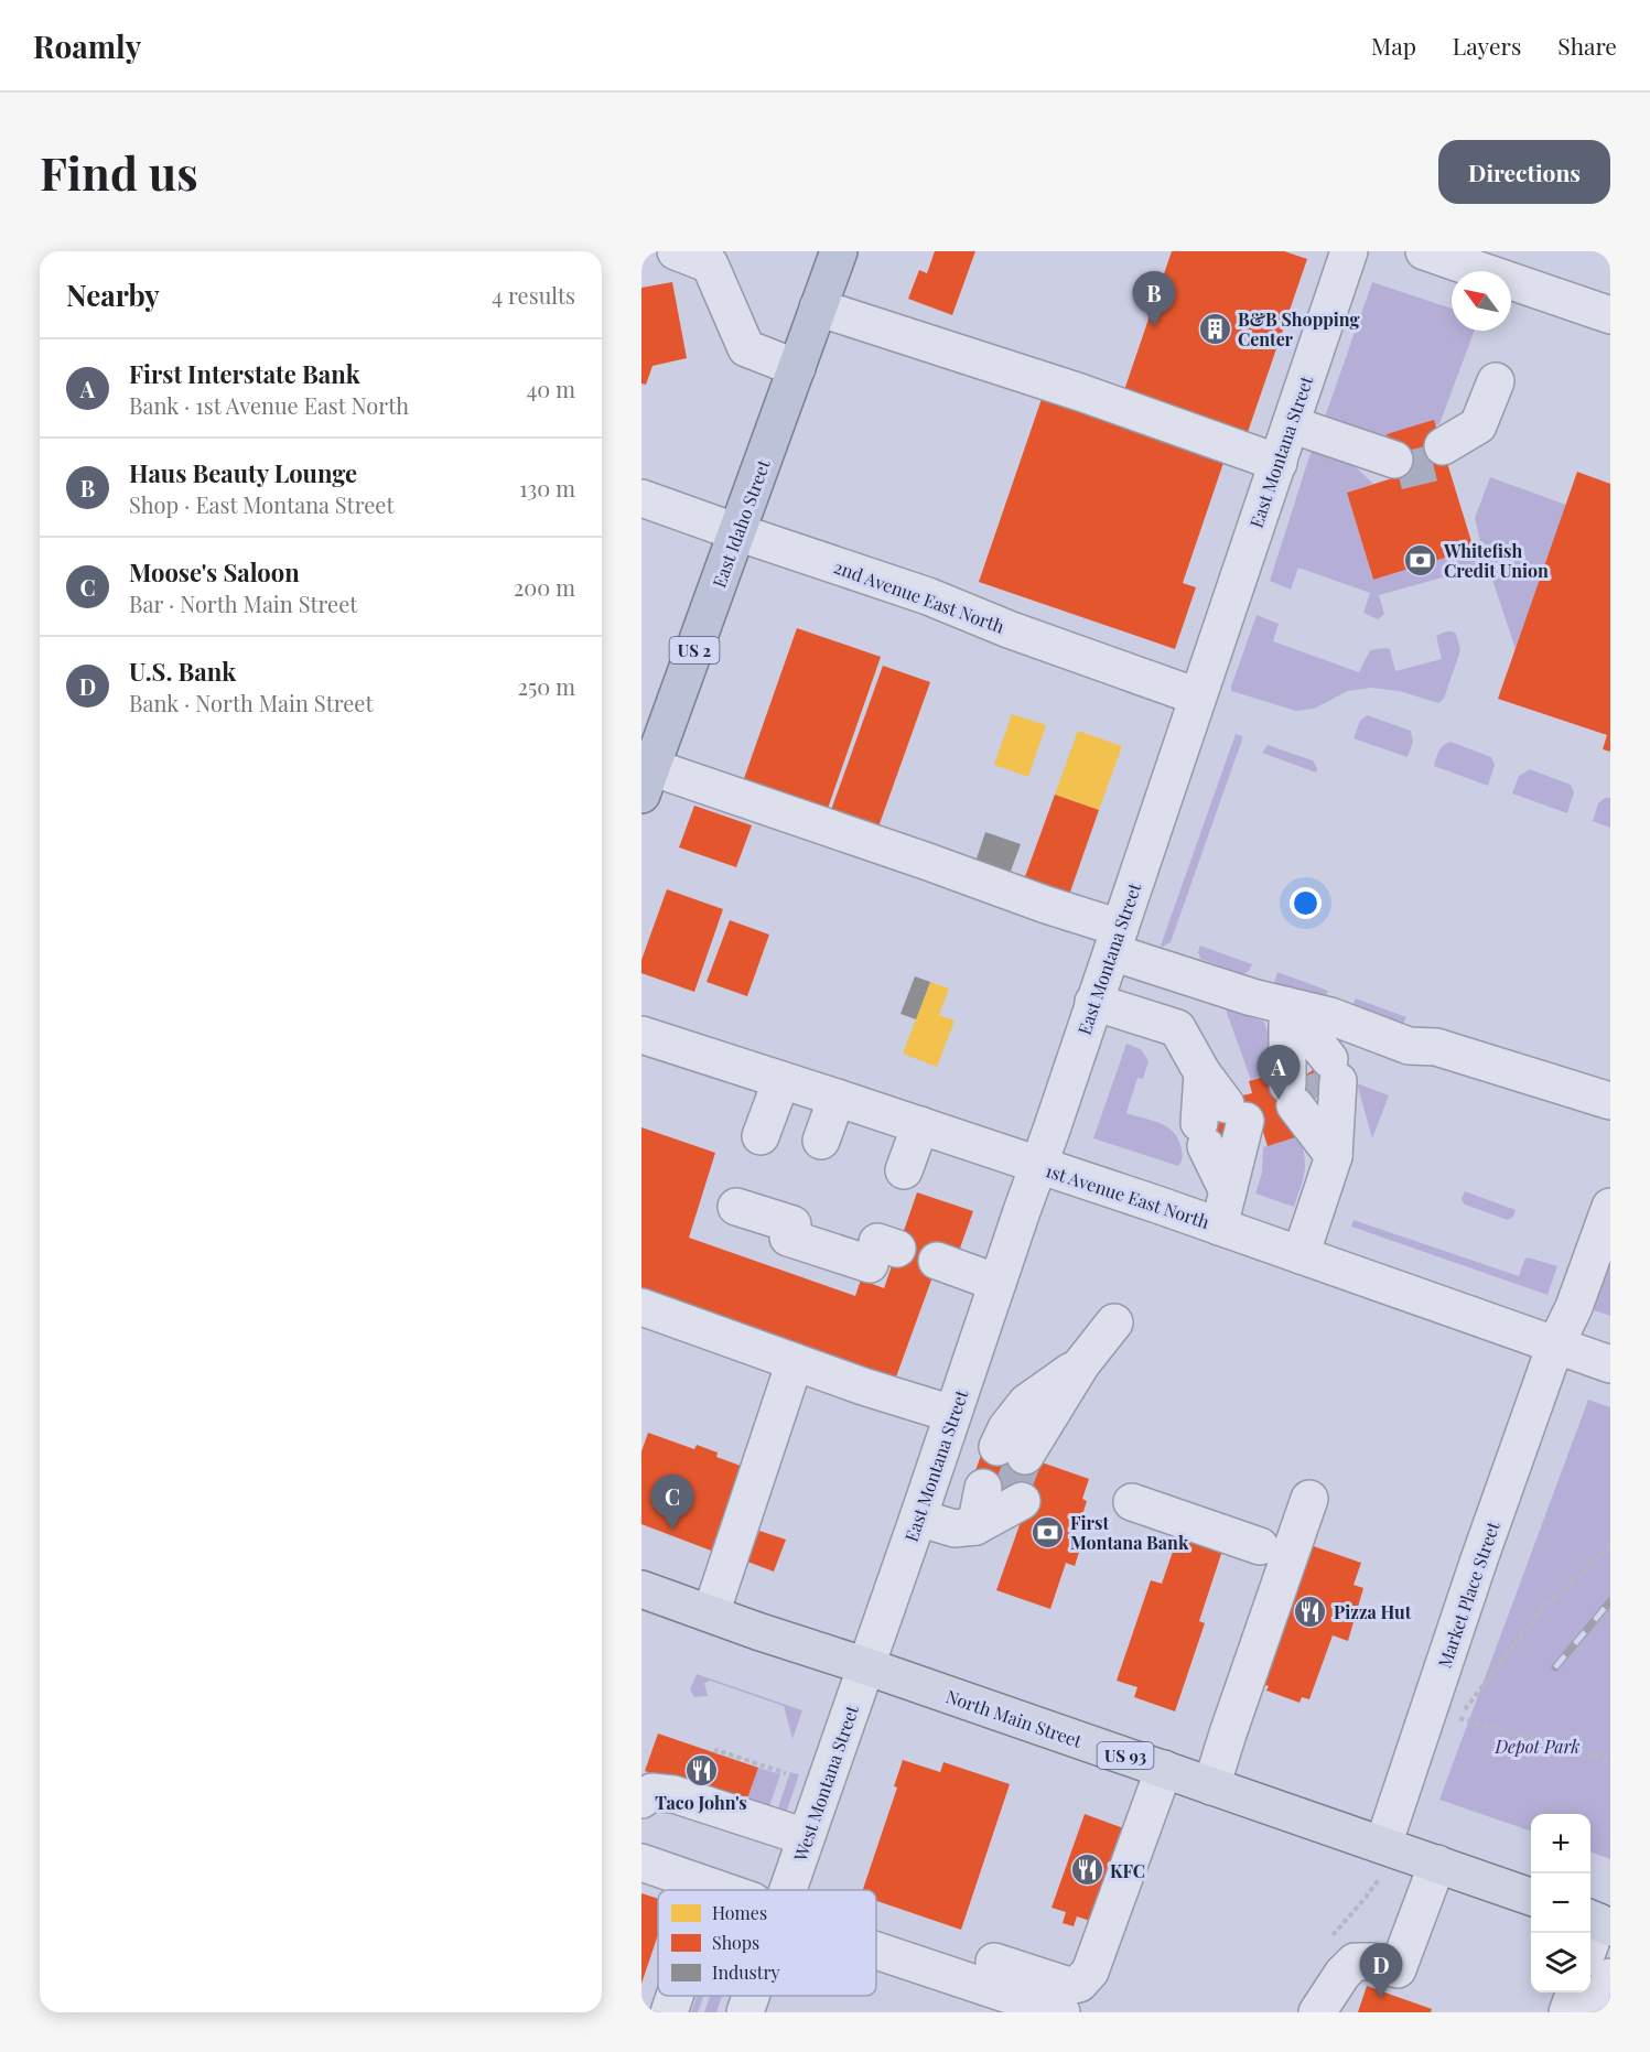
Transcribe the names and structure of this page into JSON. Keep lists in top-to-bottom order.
{
  "streets": {
    "highway": ["East Idaho Street", "US 2"],
    "main road": ["North Main Street", "US 93"],
    "street": [
      "East Montana Street",
      "2nd Avenue East North",
      "1st Avenue East North",
      "Market Place Street",
      "West Montana Street"
    ]
  },
  "crossings": [
    ["East Montana Street", "2nd Avenue East North"],
    ["East Montana Street", "1st Avenue East North"],
    ["East Montana Street", "North Main Street"],
    ["East Montana Street", "West Montana Street"],
    ["East Idaho Street", "2nd Avenue East North"],
    ["1st Avenue East North", "Market Place Street"],
    ["Market Place Street", "North Main Street"],
    ["North Main Street", "West Montana Street"]
  ],
  "parks": ["Depot Park"],
  "places": {
    "building": ["B&B Shopping Center"],
    "bank": ["Whitefish Credit Union", "First Montana Bank"],
    "restaurant": ["Pizza Hut", "Taco John's", "KFC"]
  },
  "legend": ["Homes", "Shops", "Industry"],
  "north": "top left",
  "page": {
    "header": "Roamly",
    "nav": ["Map", "Layers", "Share"],
    "buttons": "Directions",
    "title": "Find us",
    "heading": ["Nearby", "4 results"],
    "pins": [
      "B",
      "A",
      "C",
      "D"
    ],
    "list": [
      {
        "mark": "A",
        "name": "First Interstate Bank",
        "note": "Bank · 1st Avenue East North",
        "value": "40 m"
      },
      {
        "mark": "B",
        "name": "Haus Beauty Lounge",
        "note": "Shop · East Montana Street",
        "value": "130 m"
      },
      {
        "mark": "C",
        "name": "Moose's Saloon",
        "note": "Bar · North Main Street",
        "value": "200 m"
      },
      {
        "mark": "D",
        "name": "U.S. Bank",
        "note": "Bank · North Main Street",
        "value": "250 m"
      }
    ],
    "map_buttons": ["+", "−"]
  }
}
